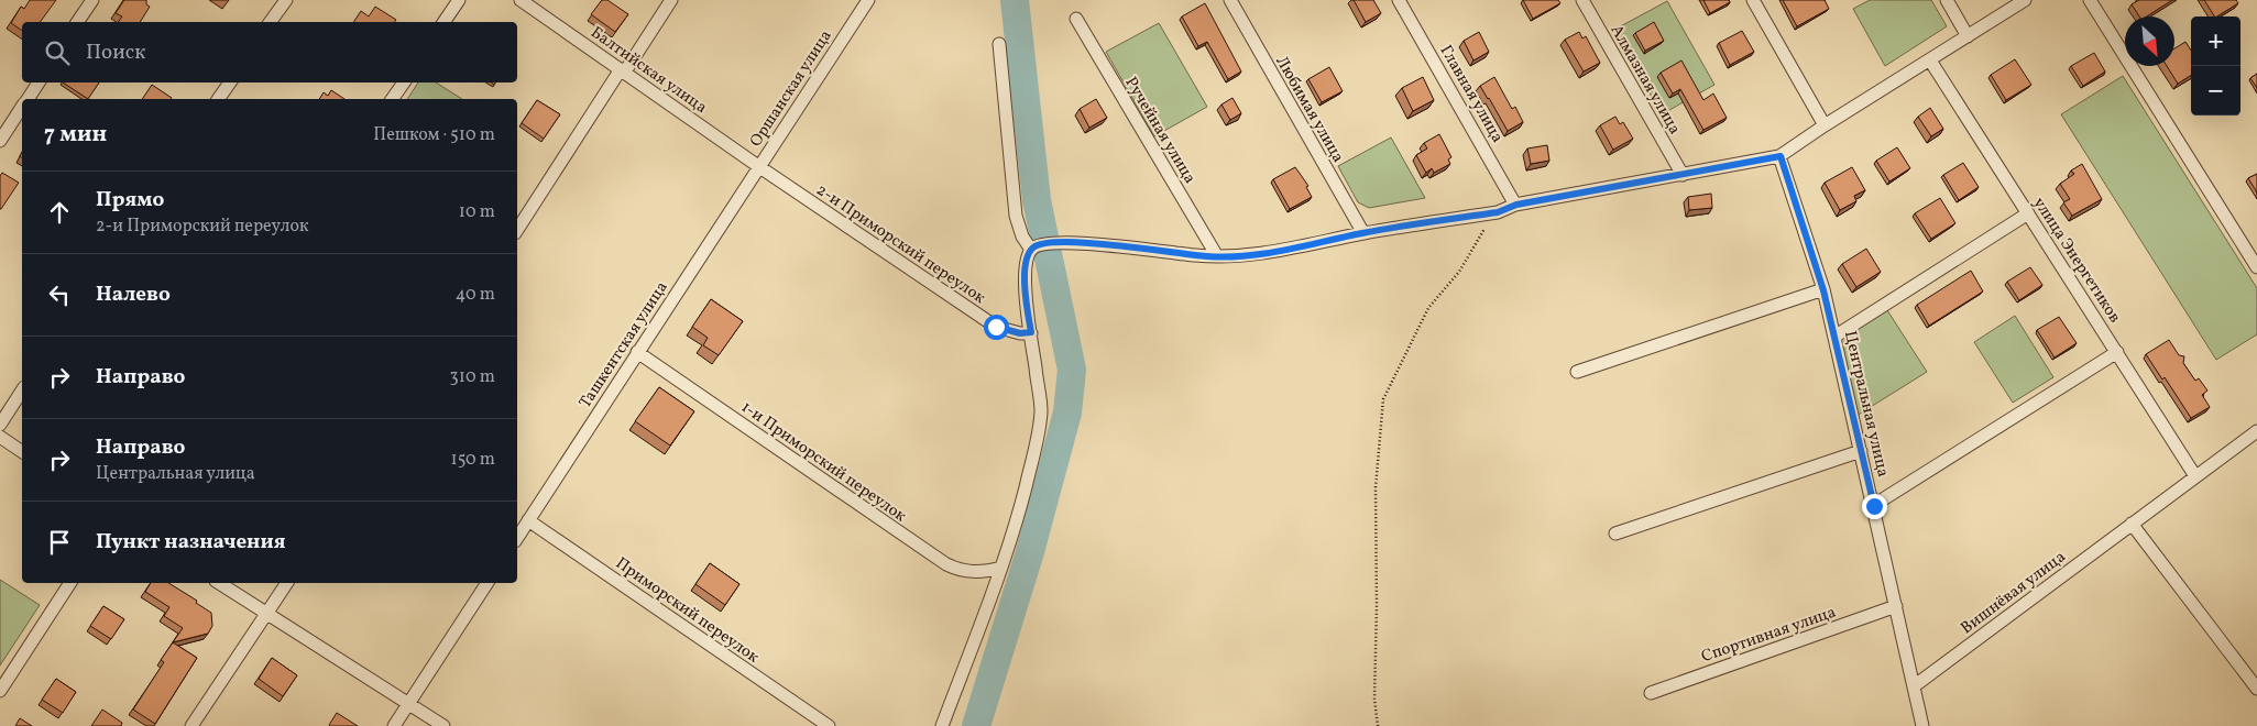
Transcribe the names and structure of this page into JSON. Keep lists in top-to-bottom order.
{
  "streets": {
    "street": [
      "Балтийская улица",
      "Алмазная улица",
      "Оршанская улица",
      "Главная улица",
      "Любимая улица",
      "Ручейная улица",
      "2-и Приморский переулок",
      "улица Энергетиков",
      "Ташкентская улица",
      "Центральная улица",
      "1-и Приморский переулок",
      "Вишнёвая улица",
      "Приморский переулок",
      "Спортивная улица"
    ]
  },
  "crossings": [
    ["Балтийская улица", "Оршанская улица"],
    ["Балтийская улица", "2-и Приморский переулок"],
    ["Балтийская улица", "Ташкентская улица"],
    ["Оршанская улица", "2-и Приморский переулок"],
    ["Оршанская улица", "Ташкентская улица"],
    ["2-и Приморский переулок", "Ташкентская улица"],
    ["улица Энергетиков", "Вишнёвая улица"],
    ["Ташкентская улица", "1-и Приморский переулок"],
    ["Ташкентская улица", "Приморский переулок"],
    ["Центральная улица", "Вишнёвая улица"],
    ["Центральная улица", "Спортивная улица"]
  ],
  "north": "bottom right",
  "page": {
    "map_buttons": ["+", "−"],
    "search": "Поиск",
    "heading": ["7 мин", "Пешком · 510 m"],
    "list": [
      ["Прямо", "2-и Приморский переулок", "10 m"],
      ["Налево", "40 m"],
      ["Направо", "310 m"],
      ["Направо", "Центральная улица", "150 m"],
      "Пункт назначения"
    ]
  }
}
